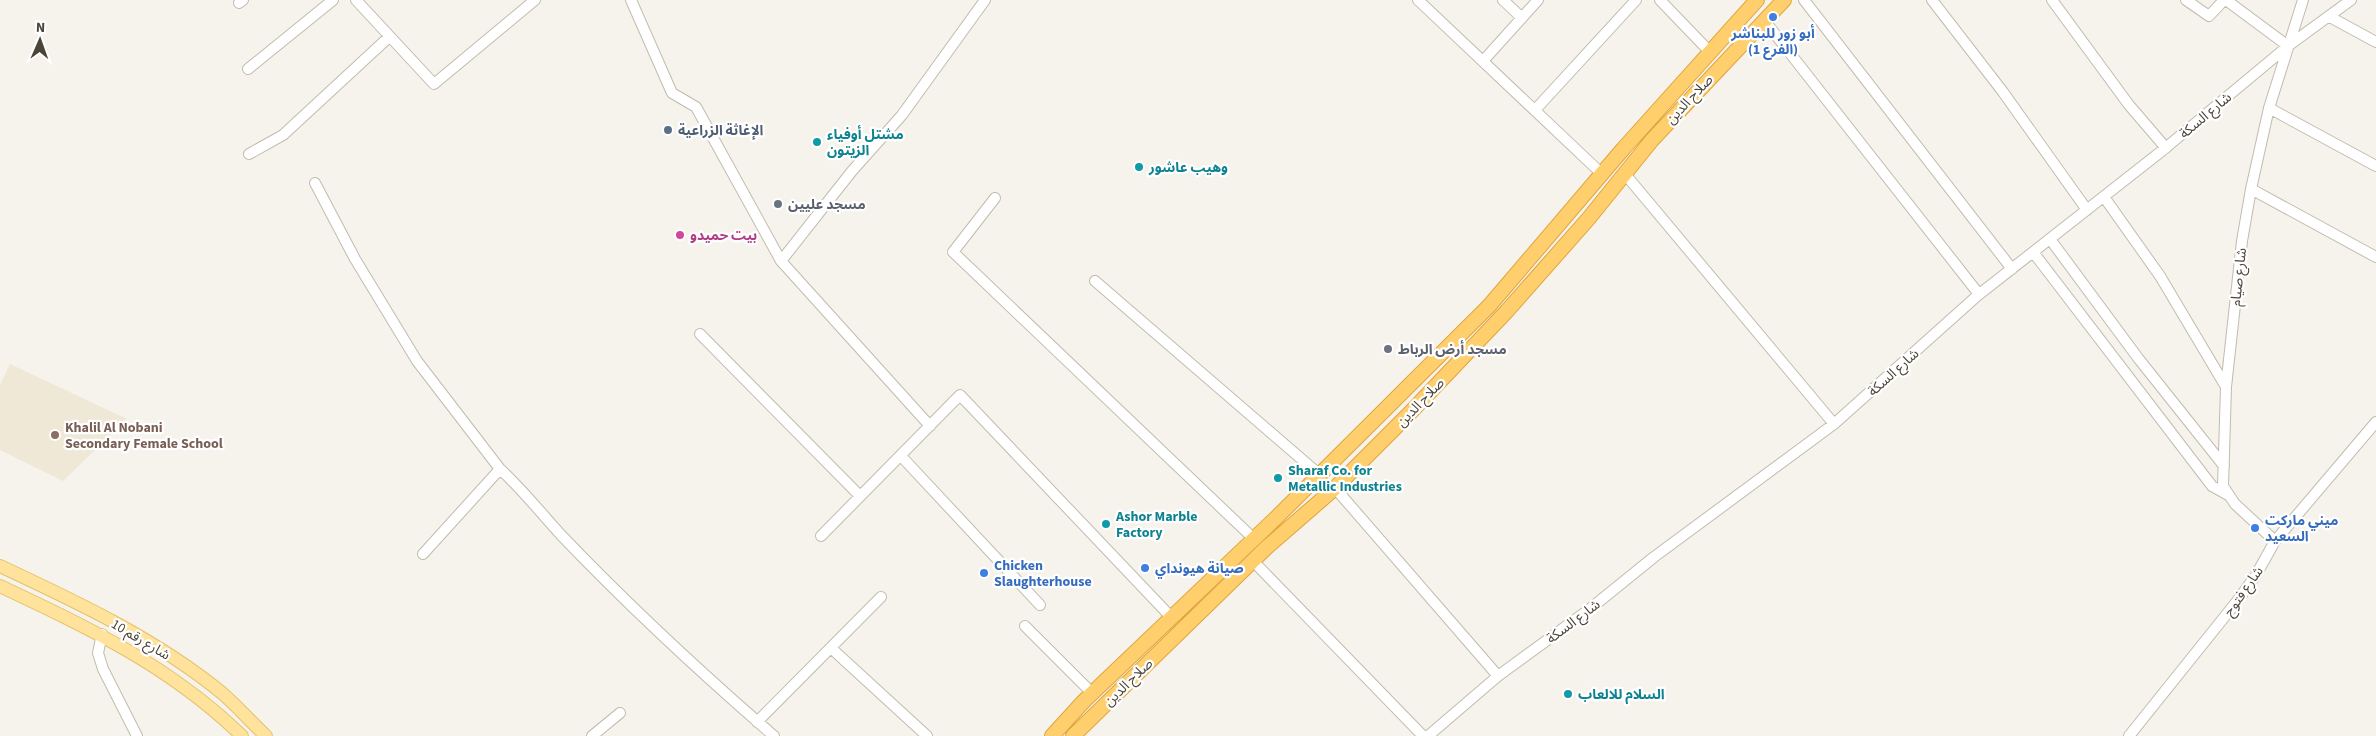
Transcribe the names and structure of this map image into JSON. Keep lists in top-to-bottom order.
{
  "streets": {
    "highway": ["صلاح الدين"],
    "main road": ["شارع رقم 10"],
    "street": ["شارع السكة", "شارع صيام", "شارع فتوح"]
  },
  "crossings": [
    ["شارع السكة", "شارع صيام"]
  ],
  "places": [
    "أبو زور للبناشر (الفرع 1)",
    "الإغاثة الزراعية",
    "مشتل أوفياء الزيتون",
    "وهيب عاشور",
    "مسجد عليين",
    "بيت حميدو",
    "مسجد أرض الرباط",
    "Khalil Al Nobani Secondary Female School",
    "Sharaf Co. for Metallic Industries",
    "Ashor Marble Factory",
    "ميني ماركت السعيد",
    "صيانة هيونداي",
    "Chicken Slaughterhouse",
    "السلام للالعاب"
  ],
  "north": "top"
}
